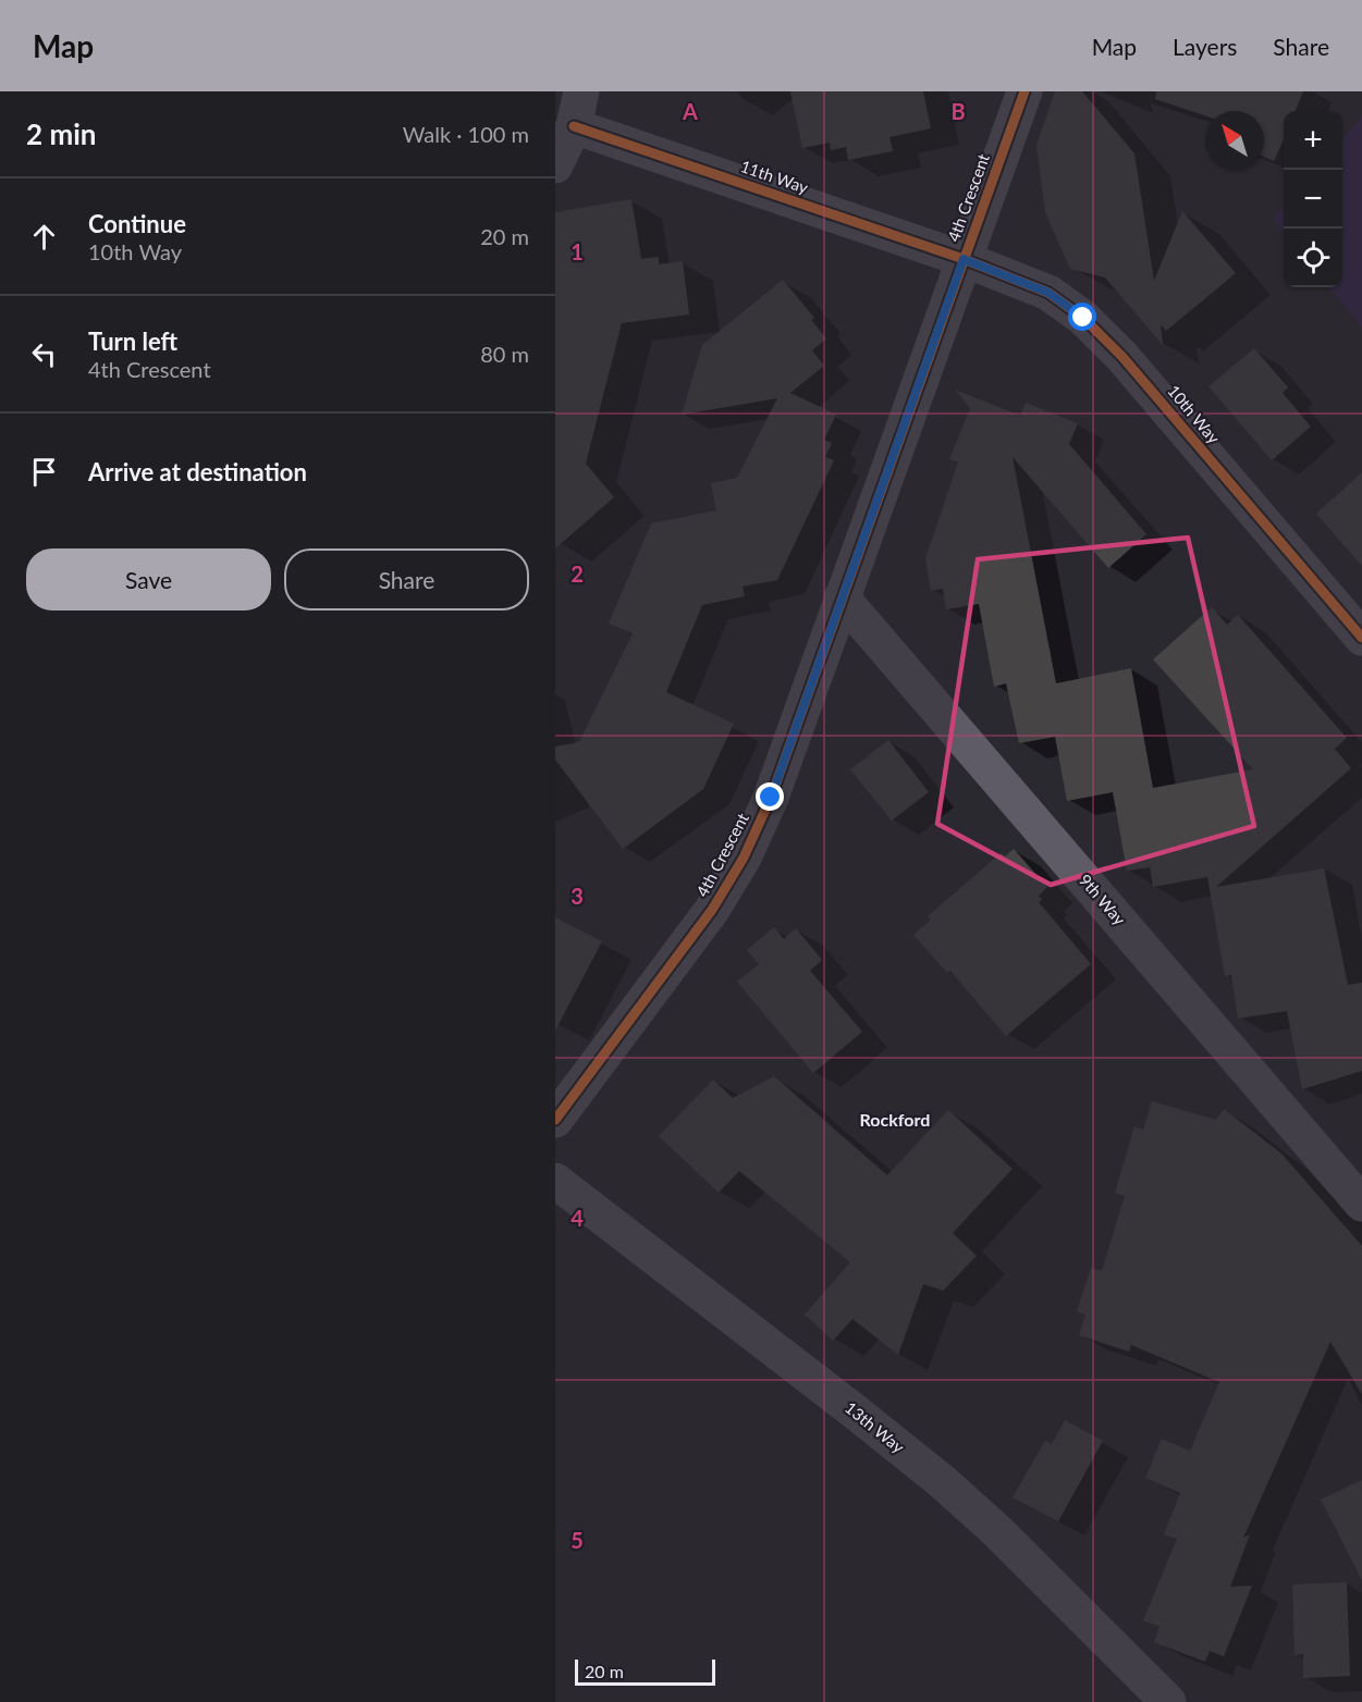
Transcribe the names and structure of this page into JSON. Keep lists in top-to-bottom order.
{
  "streets": {
    "street": [
      "11th Way",
      "4th Crescent",
      "10th Way",
      "9th Way",
      "13th Way"
    ]
  },
  "crossings": [
    ["11th Way", "4th Crescent"],
    ["11th Way", "10th Way"],
    ["4th Crescent", "10th Way"],
    ["4th Crescent", "9th Way"]
  ],
  "districts": ["Rockford"],
  "scale_bar": "20 m",
  "north": "top left",
  "page": {
    "header": "Map",
    "nav": ["Map", "Layers", "Share"],
    "heading": ["2 min", "Walk · 100 m"],
    "map_buttons": ["+", "−"],
    "list": [
      ["Continue", "10th Way", "20 m"],
      ["Turn left", "4th Crescent", "80 m"],
      "Arrive at destination"
    ],
    "buttons": ["Save", "Share"],
    "scale": "20 m"
  },
  "grid": {
    "columns": ["A", "B"],
    "rows": [
      "1",
      "2",
      "3",
      "4",
      "5"
    ]
  }
}
